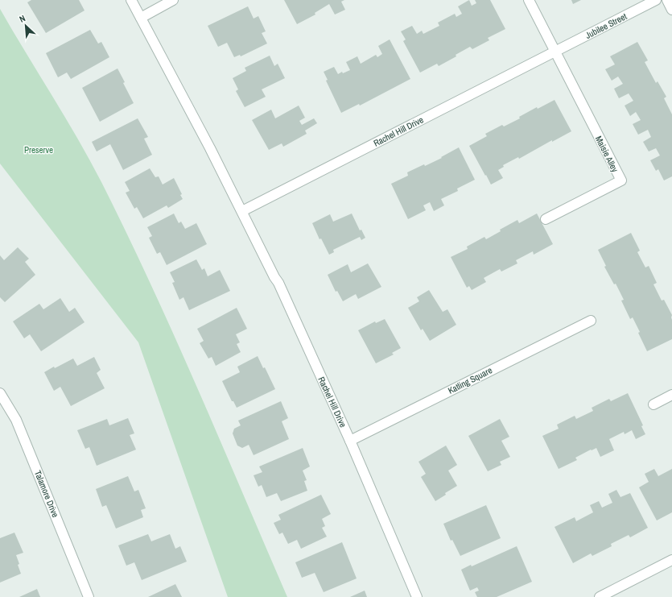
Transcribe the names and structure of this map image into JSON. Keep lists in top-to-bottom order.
{
  "streets": {
    "street": [
      "Jubilee Street",
      "Rachel Hill Drive",
      "Maisie Alley",
      "Katling Square",
      "Talamore Drive"
    ]
  },
  "crossings": [
    ["Jubilee Street", "Rachel Hill Drive"],
    ["Jubilee Street", "Maisie Alley"],
    ["Rachel Hill Drive", "Maisie Alley"],
    ["Rachel Hill Drive", "Katling Square"]
  ],
  "parks": ["Preserve"],
  "north": "top left"
}
